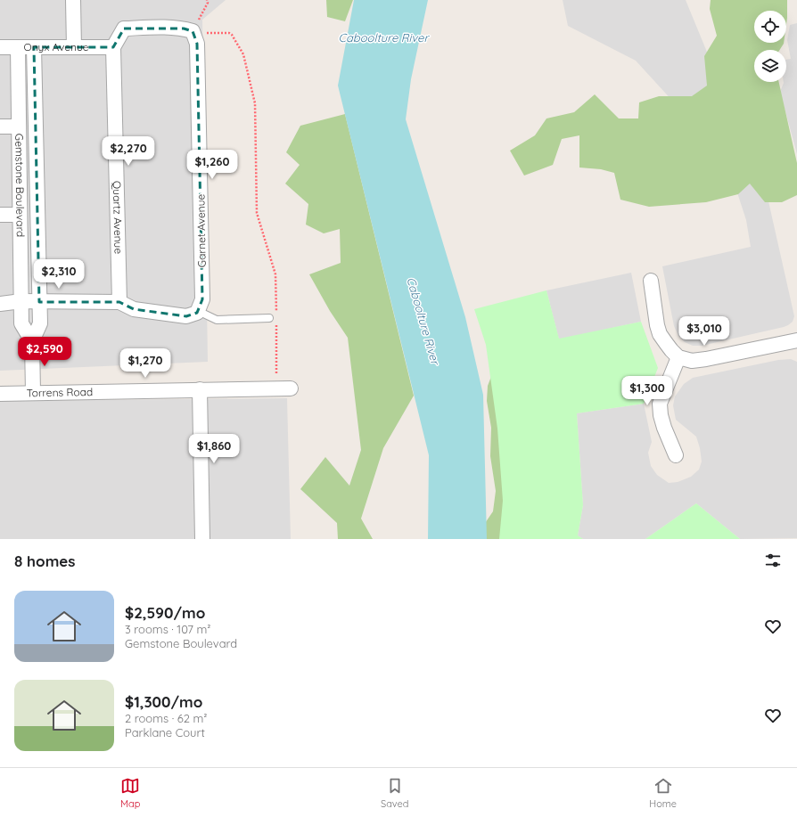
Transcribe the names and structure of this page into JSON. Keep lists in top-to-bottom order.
{
  "streets": {
    "street": [
      "Onyx Avenue",
      "Gemstone Boulevard",
      "Quartz Avenue",
      "Garnet Avenue",
      "Torrens Road"
    ]
  },
  "crossings": [
    ["Onyx Avenue", "Gemstone Boulevard"],
    ["Onyx Avenue", "Quartz Avenue"],
    ["Gemstone Boulevard", "Torrens Road"]
  ],
  "water": ["Caboolture River"],
  "page": {
    "price": [
      "$2,270",
      "$1,260",
      "$2,310",
      "$3,010",
      "$2,590",
      "$1,270",
      "$1,300",
      "$1,860"
    ],
    "heading": "8 homes",
    "list": [
      {
        "name": "$2,590/mo",
        "note": "3 rooms · 107 m² · Gemstone Boulevard"
      },
      {
        "name": "$1,300/mo",
        "note": "2 rooms · 62 m² · Parklane Court"
      }
    ],
    "tabs": ["Map", "Saved", "Home"]
  }
}
